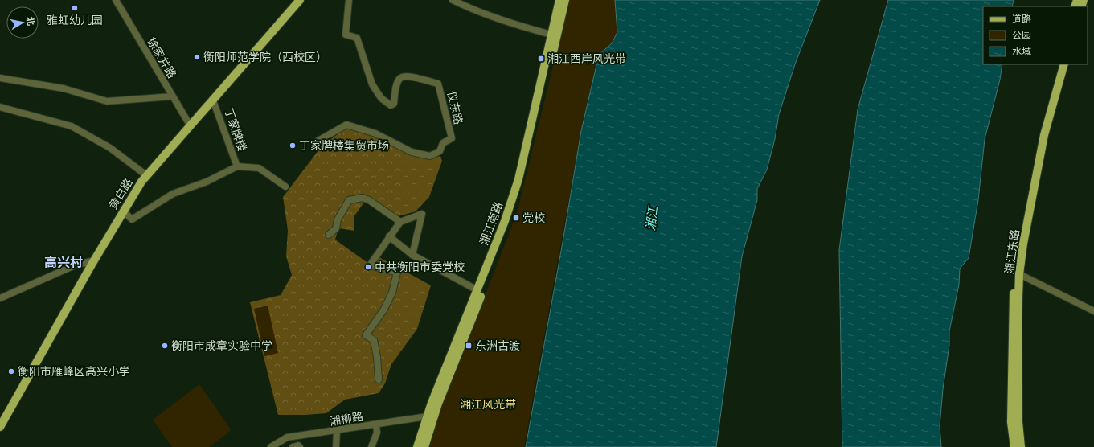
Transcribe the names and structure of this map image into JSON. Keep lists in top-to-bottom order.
{
  "streets": {
    "main road": ["黄白路", "湘江南路", "湘江东路"],
    "street": [
      "徐家井路",
      "仪东路",
      "丁家牌楼",
      "湘柳路"
    ]
  },
  "crossings": [
    ["徐家井路", "黄白路"],
    ["丁家牌楼", "黄白路"],
    ["湘江南路", "湘柳路"]
  ],
  "districts": ["高兴村"],
  "water": ["湘江"],
  "parks": ["湘江风光带"],
  "places": {
    "other": [
      "雅虹幼儿园",
      "衡阳师范学院（西校区）",
      "丁家牌楼集贸市场",
      "中共衡阳市委党校",
      "衡阳市成章实验中学",
      "衡阳市雁峰区高兴小学"
    ],
    "transit": ["湘江西岸风光带", "党校", "东洲古渡"]
  },
  "legend": ["道路", "公园", "水域"],
  "north": "right"
}
